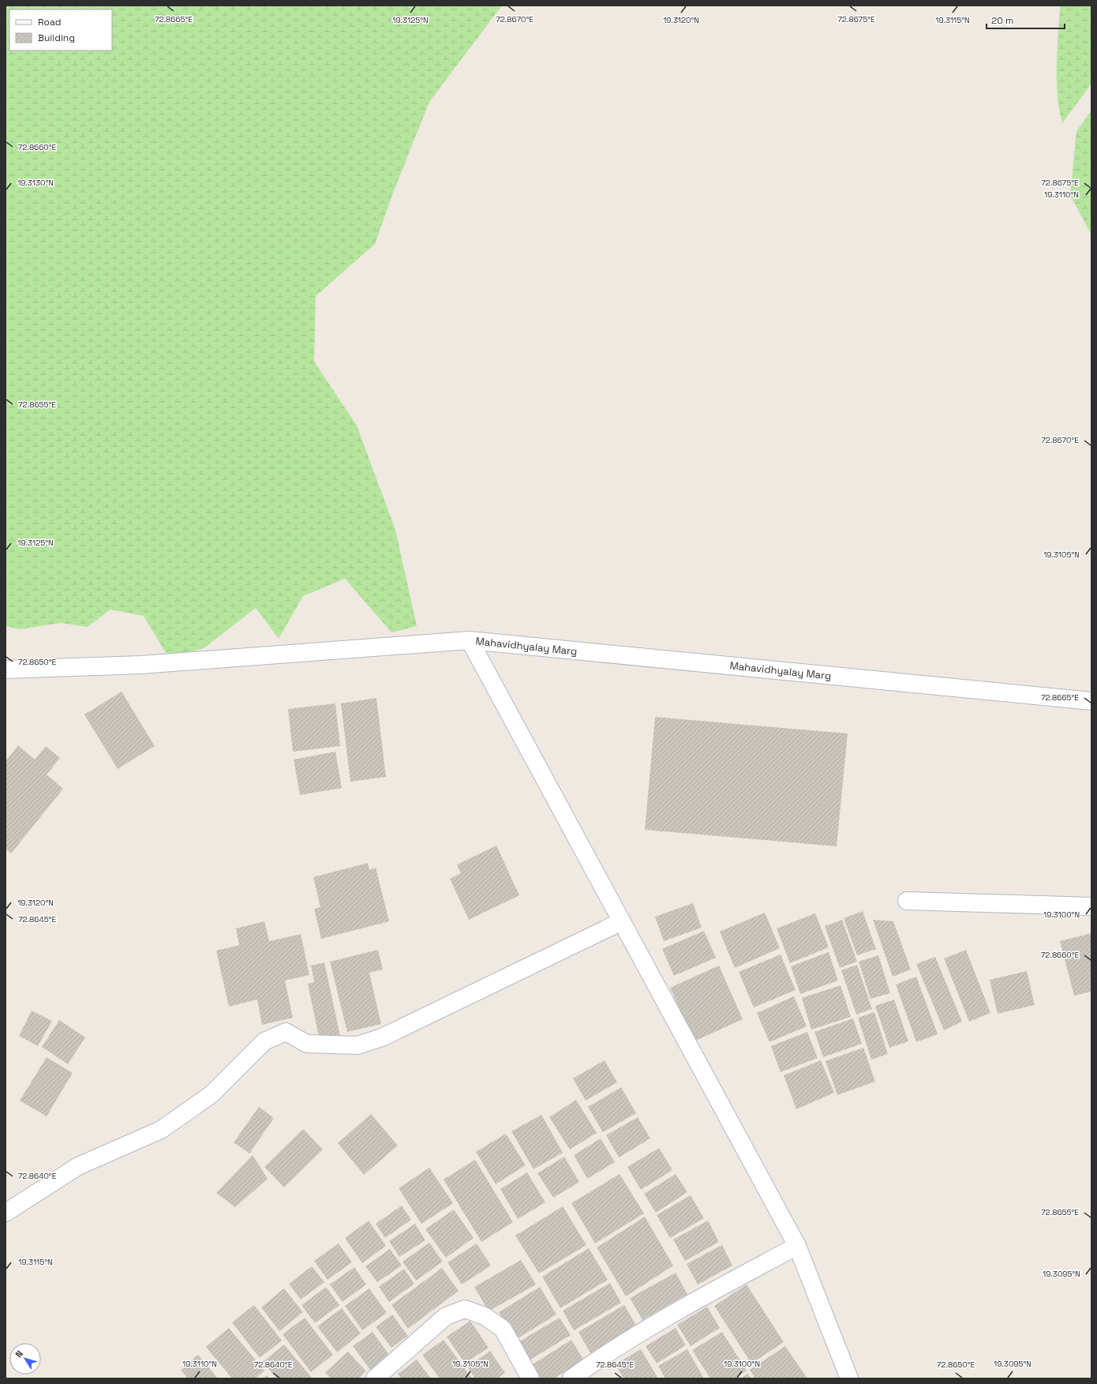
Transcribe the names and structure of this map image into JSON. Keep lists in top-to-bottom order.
{
  "streets": {
    "street": ["Mahavidhyalay Marg"]
  },
  "legend": ["Road", "Building"],
  "scale_bar": "20 m",
  "north": "top left",
  "coordinates": [
    "72.8665°E",
    "72.8670°E",
    "72.8675°E",
    "19.3125°N",
    "19.3120°N",
    "19.3115°N",
    "72.8660°E",
    "19.3130°N",
    "19.3110°N",
    "72.8655°E",
    "19.3105°N",
    "72.8650°E",
    "19.3100°N",
    "72.8645°E",
    "72.8640°E",
    "19.3095°N"
  ]
}
